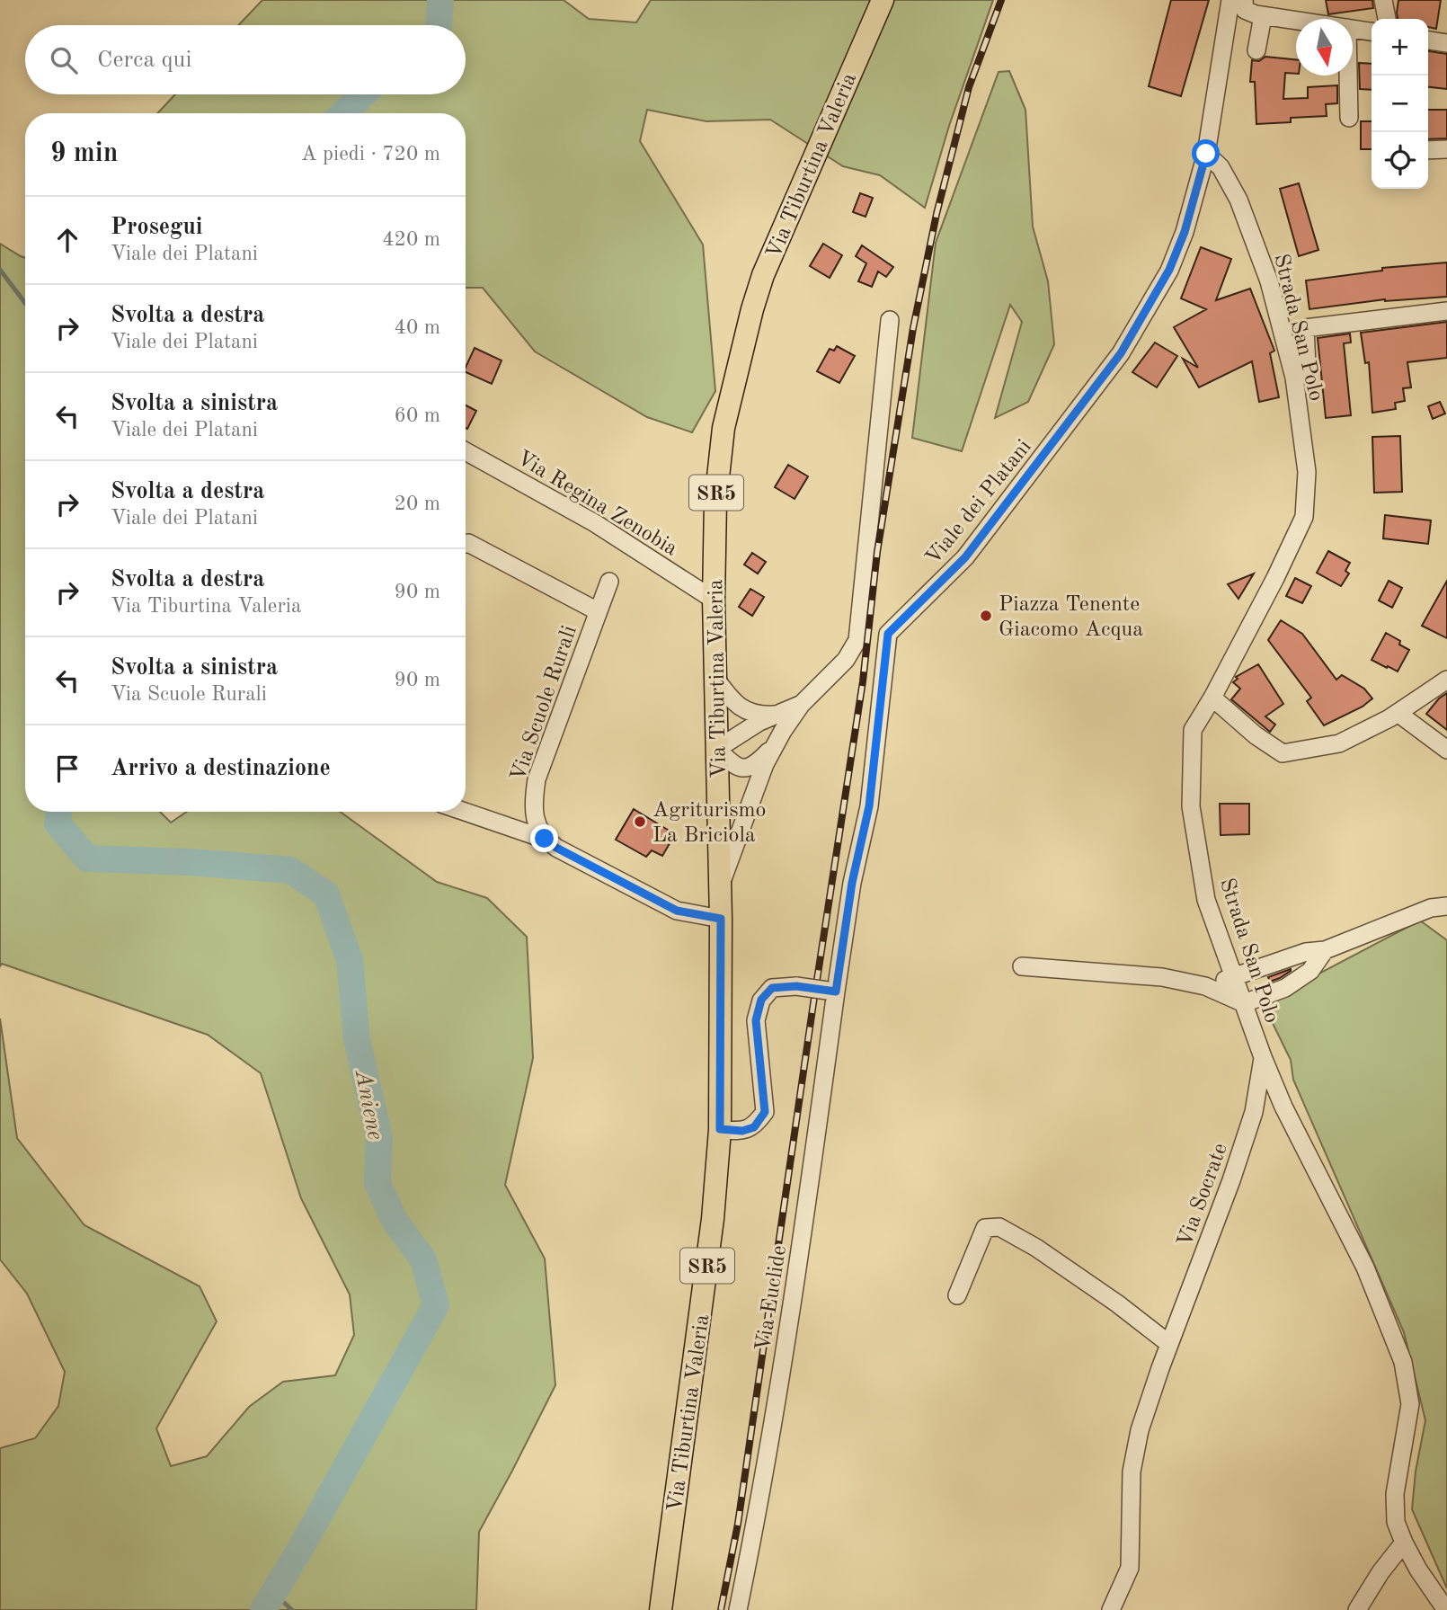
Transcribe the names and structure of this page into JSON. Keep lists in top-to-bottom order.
{
  "streets": {
    "main road": ["Via Tiburtina Valeria", "SR5"],
    "street": [
      "Strada San Polo",
      "Viale dei Platani",
      "Via Regina Zenobia",
      "Via Scuole Rurali",
      "Via Socrate",
      "Via Euclide"
    ]
  },
  "crossings": [
    ["Via Tiburtina Valeria", "Via Regina Zenobia"],
    ["Strada San Polo", "Viale dei Platani"],
    ["Strada San Polo", "Via Socrate"],
    ["Viale dei Platani", "Via Euclide"]
  ],
  "water": ["Aniene"],
  "places": ["Piazza Tenente Giacomo Acqua", "Agriturismo La Briciola"],
  "north": "bottom",
  "page": {
    "map_buttons": ["+", "−"],
    "search": "Cerca qui",
    "heading": ["9 min", "A piedi · 720 m"],
    "list": [
      ["Prosegui", "Viale dei Platani", "420 m"],
      ["Svolta a destra", "Viale dei Platani", "40 m"],
      ["Svolta a sinistra", "Viale dei Platani", "60 m"],
      ["Svolta a destra", "Viale dei Platani", "20 m"],
      ["Svolta a destra", "Via Tiburtina Valeria", "90 m"],
      ["Svolta a sinistra", "Via Scuole Rurali", "90 m"],
      "Arrivo a destinazione"
    ]
  }
}
